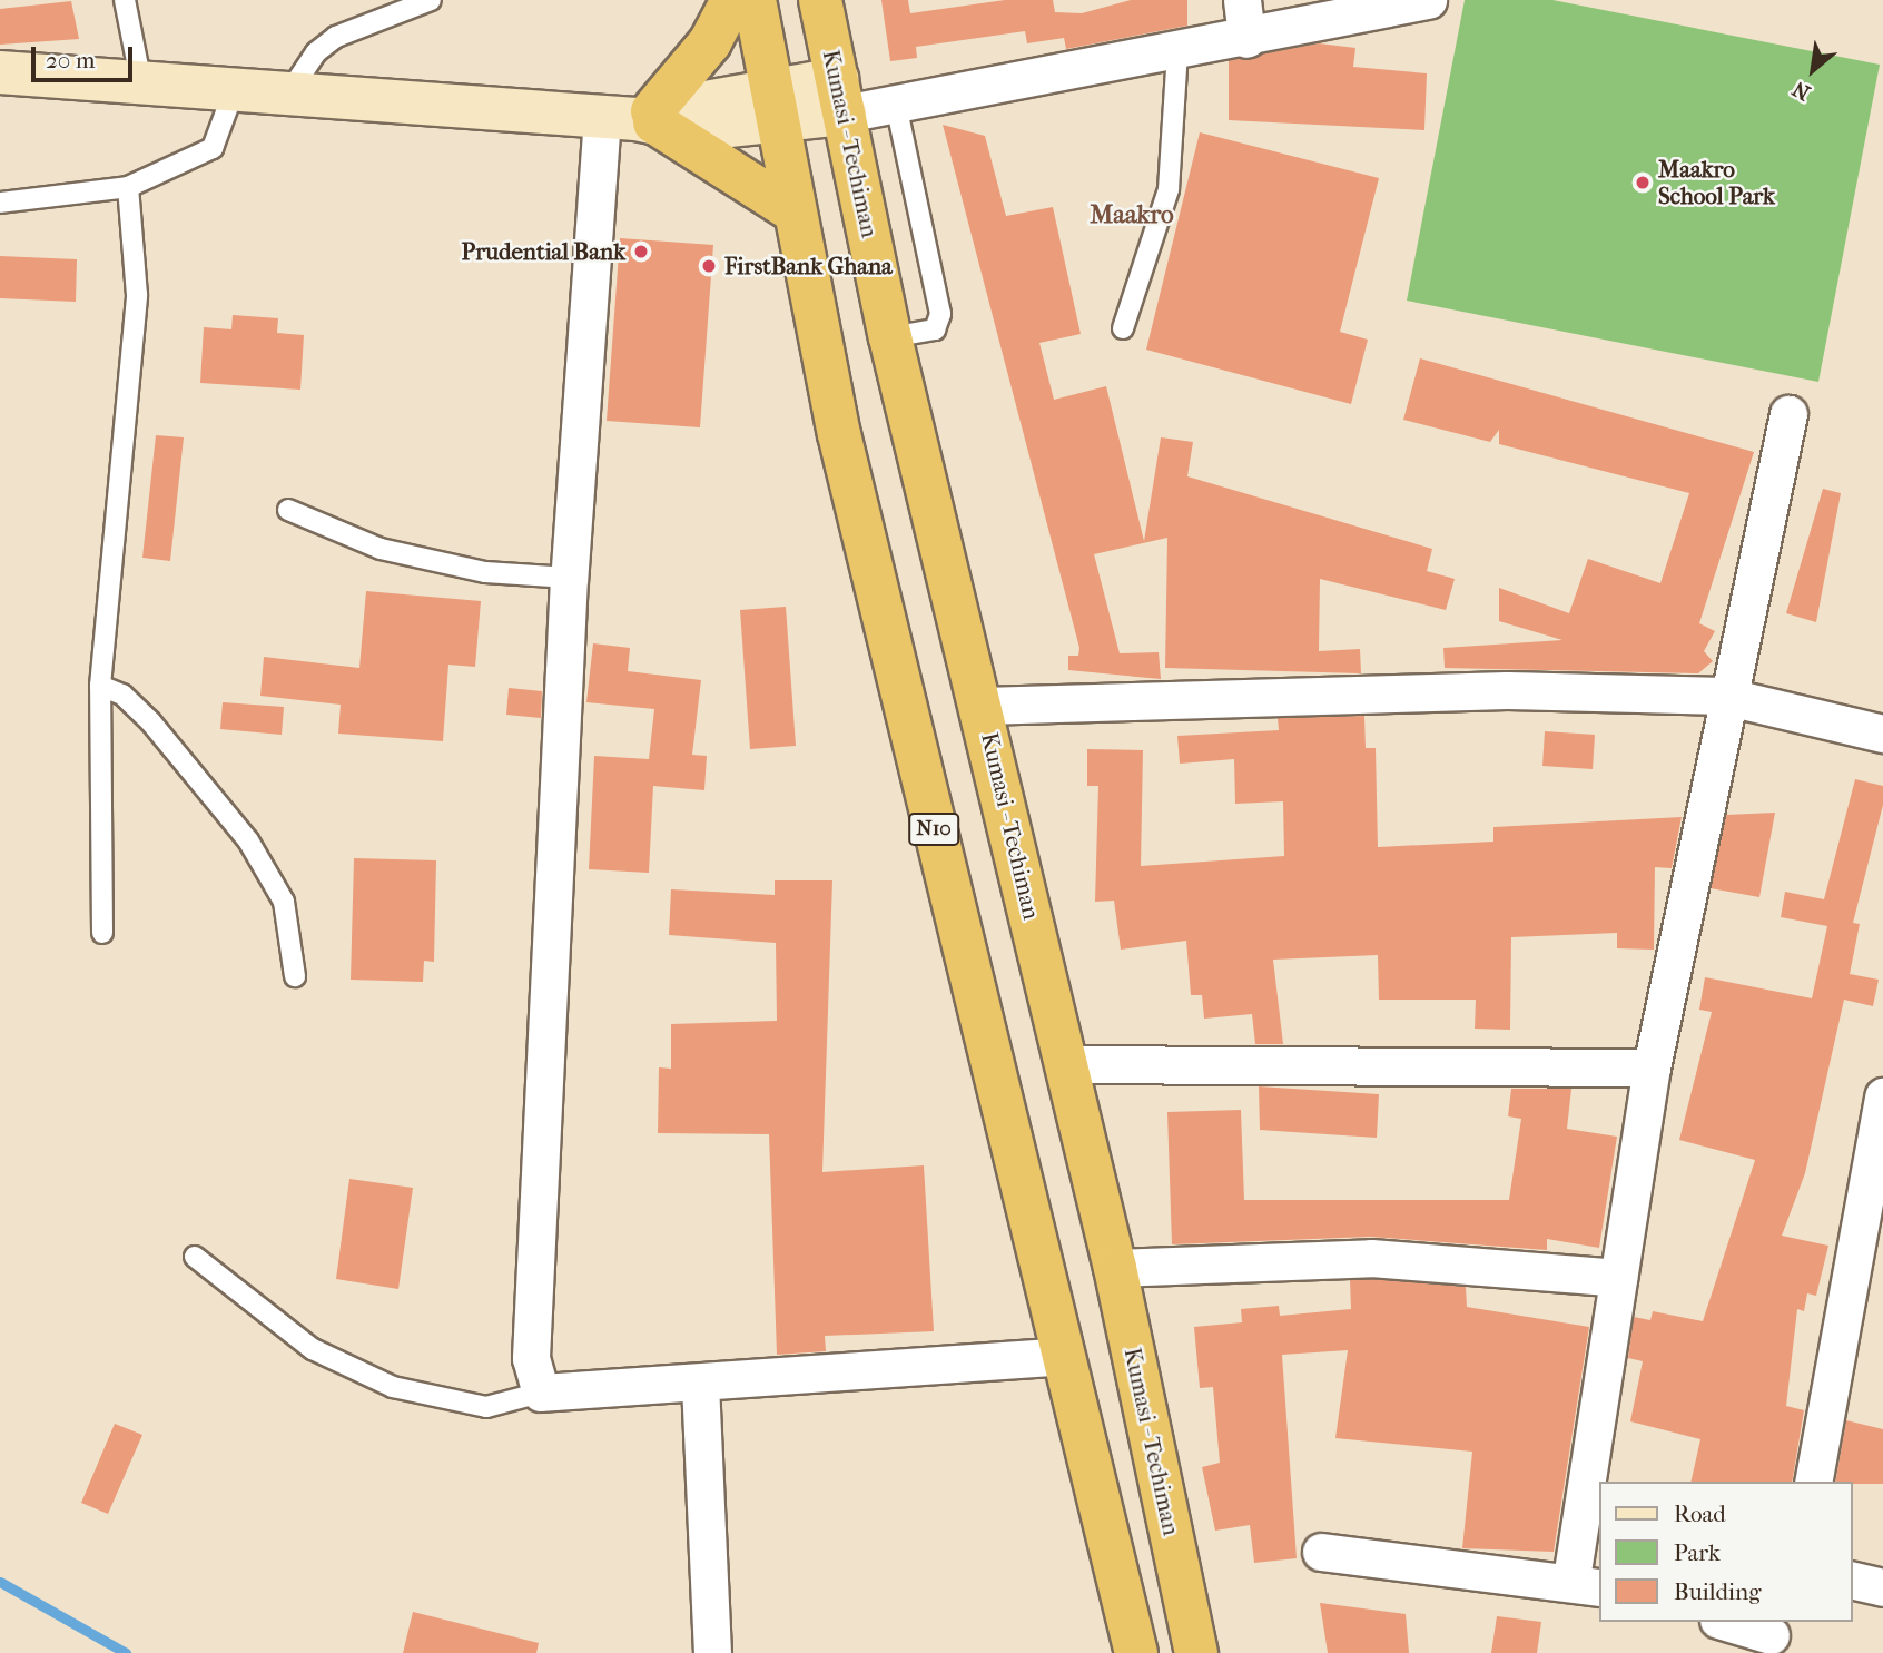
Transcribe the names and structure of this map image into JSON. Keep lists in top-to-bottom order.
{
  "streets": {
    "highway": ["Kumasi - Techiman", "N10"]
  },
  "districts": ["Maakro"],
  "places": ["Maakro School Park", "Prudential Bank", "FirstBank Ghana"],
  "legend": ["Road", "Park", "Building"],
  "scale_bar": "20 m",
  "north": "bottom left"
}
